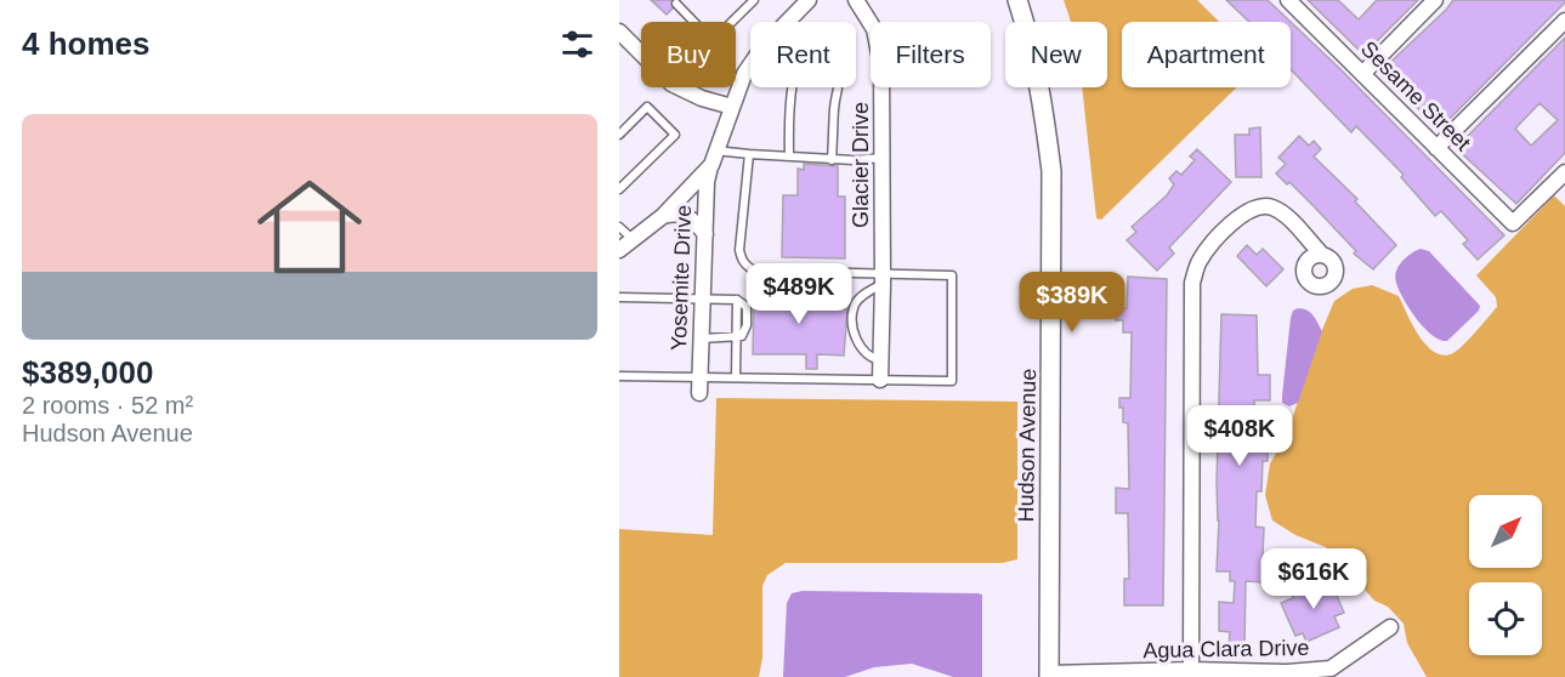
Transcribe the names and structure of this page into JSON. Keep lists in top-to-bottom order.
{
  "streets": {
    "street": [
      "Sesame Street",
      "Glacier Drive",
      "Yosemite Drive",
      "Hudson Avenue",
      "Agua Clara Drive"
    ]
  },
  "crossings": [
    ["Hudson Avenue", "Agua Clara Drive"]
  ],
  "north": "top right",
  "page": {
    "heading": "4 homes",
    "chip": [
      "Buy",
      "Rent",
      "Filters",
      "New",
      "Apartment"
    ],
    "list": [
      {
        "name": "$389,000",
        "note": "2 rooms · 52 m² · Hudson Avenue"
      }
    ],
    "price": [
      "$489K",
      "$389K",
      "$408K",
      "$616K"
    ]
  }
}
